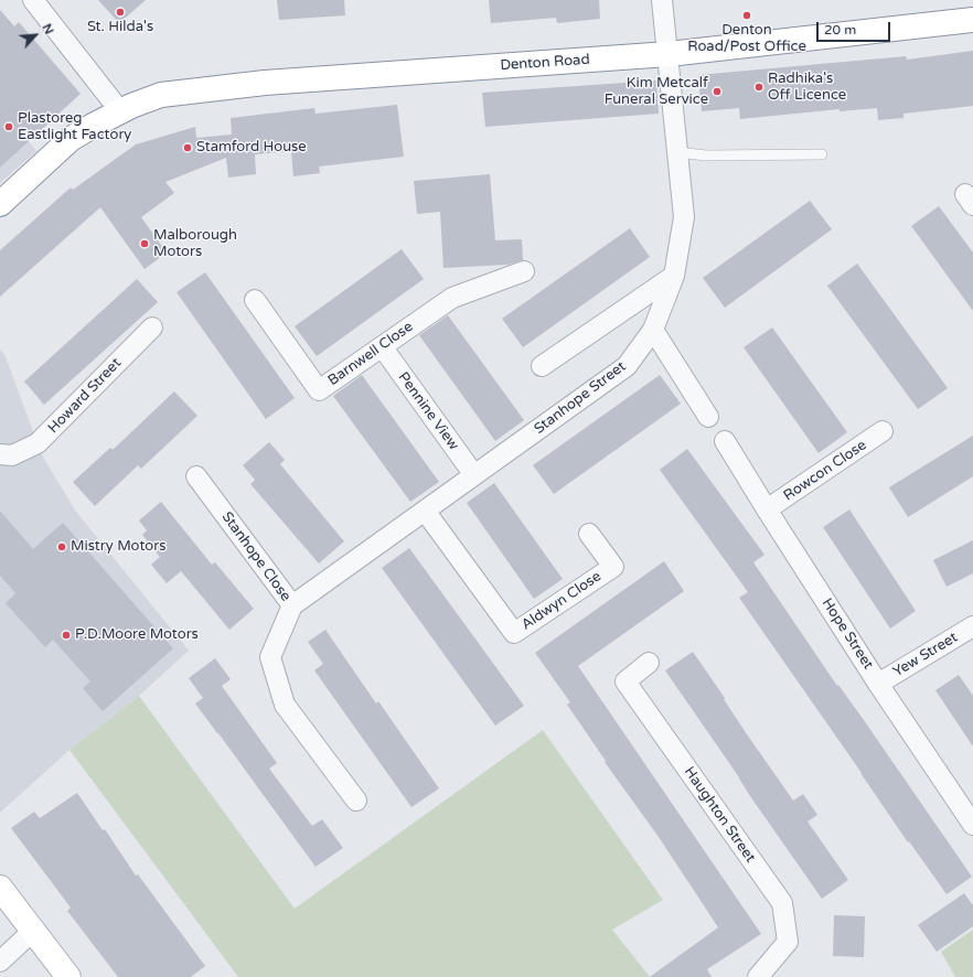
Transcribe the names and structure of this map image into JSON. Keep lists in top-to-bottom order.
{
  "streets": {
    "main road": ["Denton Road"],
    "street": [
      "Barnwell Close",
      "Howard Street",
      "Stanhope Street",
      "Pennine View",
      "Rowcon Close",
      "Stanhope Close",
      "Aldwyn Close",
      "Hope Street",
      "Yew Street",
      "Haughton Street"
    ]
  },
  "crossings": [
    ["Denton Road", "Stanhope Street"],
    ["Barnwell Close", "Pennine View"],
    ["Stanhope Street", "Pennine View"],
    ["Stanhope Street", "Stanhope Close"],
    ["Stanhope Street", "Aldwyn Close"],
    ["Rowcon Close", "Hope Street"],
    ["Hope Street", "Yew Street"]
  ],
  "places": [
    "St. Hilda's",
    "Denton Road/Post Office",
    "Radhika's Off Licence",
    "Kim Metcalf Funeral Service",
    "Plastoreg Eastlight Factory",
    "Stamford House",
    "Malborough Motors",
    "Mistry Motors",
    "P.D.Moore Motors"
  ],
  "scale_bar": "20 m",
  "north": "top right"
}
